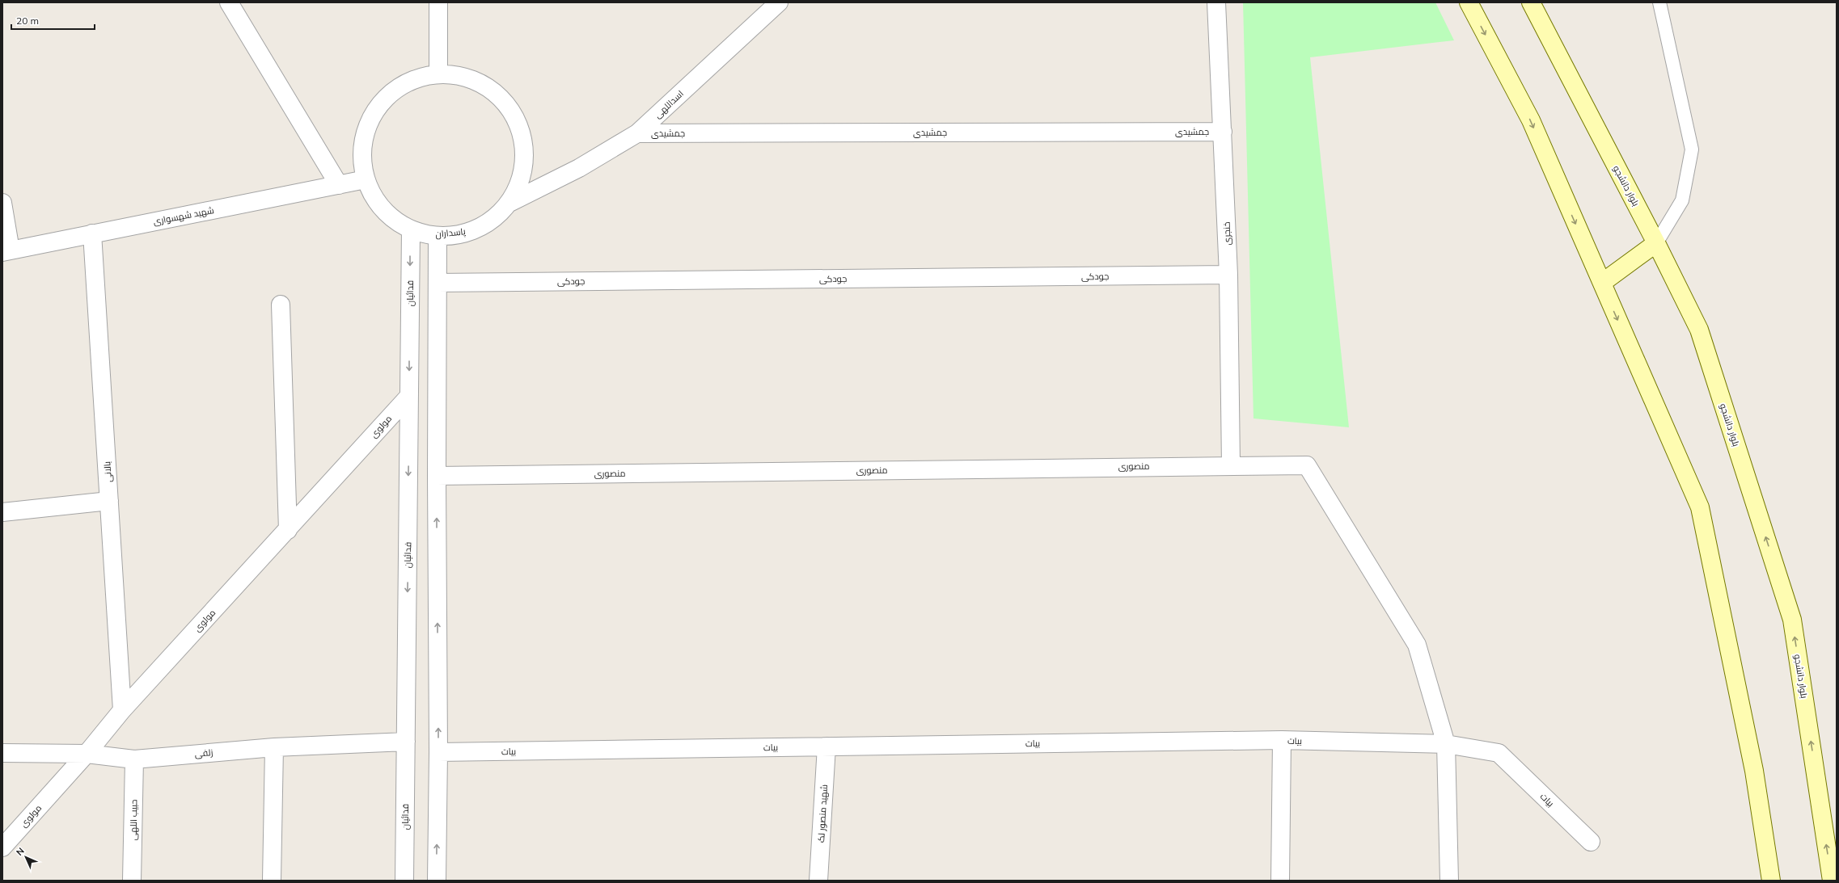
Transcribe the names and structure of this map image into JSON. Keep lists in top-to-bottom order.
{
  "streets": {
    "street": [
      "اسداللهی",
      "جمشیدی",
      "بلوار دانشجو",
      "شهید شهسواری",
      "پاسداران",
      "خنجری",
      "جودکی",
      "فدائیان",
      "مولوی",
      "منصوری",
      "بالانی",
      "بیات",
      "زلفی",
      "شهید منصور لک",
      "حبیب اللهی"
    ]
  },
  "crossings": [
    ["اسداللهی", "جمشیدی"],
    ["اسداللهی", "پاسداران"],
    ["جمشیدی", "خنجری"],
    ["شهید شهسواری", "پاسداران"],
    ["شهید شهسواری", "بالانی"],
    ["پاسداران", "فدائیان"],
    ["خنجری", "جودکی"],
    ["خنجری", "منصوری"],
    ["فدائیان", "مولوی"],
    ["فدائیان", "زلفی"],
    ["مولوی", "بالانی"],
    ["مولوی", "زلفی"],
    ["منصوری", "بیات"],
    ["بیات", "شهید منصور لک"],
    ["زلفی", "حبیب اللهی"]
  ],
  "scale_bar": "20 m",
  "north": "top left"
}
